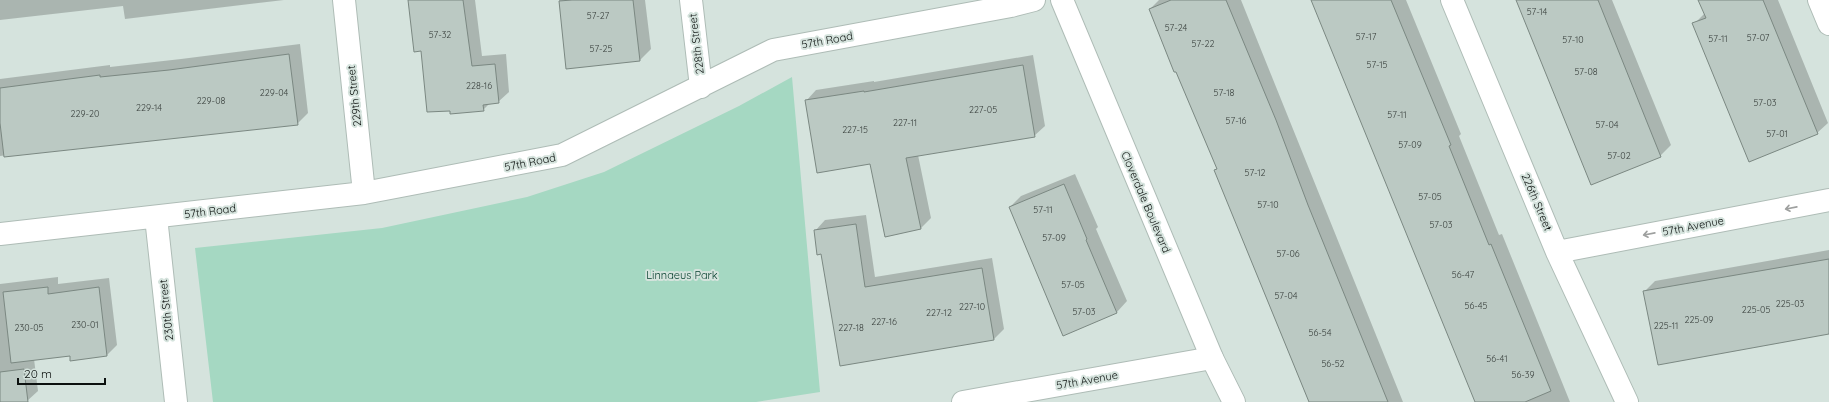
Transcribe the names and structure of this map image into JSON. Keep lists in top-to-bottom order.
{
  "streets": {
    "street": [
      "57th Road",
      "228th Street",
      "229th Street",
      "Cloverdale Boulevard",
      "226th Street",
      "57th Avenue",
      "230th Street"
    ]
  },
  "crossings": [
    ["57th Road", "228th Street"],
    ["57th Road", "229th Street"],
    ["57th Road", "230th Street"],
    ["Cloverdale Boulevard", "57th Avenue"],
    ["226th Street", "57th Avenue"]
  ],
  "one_way": ["57th Avenue"],
  "parks": ["Linnaeus Park"],
  "house_numbers": [
    "57-14",
    "57-27",
    "57-24",
    "57-32",
    "57-17",
    "57-07",
    "57-11",
    "57-10",
    "57-22",
    "57-25",
    "57-15",
    "57-08",
    "228-16",
    "229-04",
    "57-18",
    "229-08",
    "57-03",
    "229-14",
    "227-05",
    "229-20",
    "57-11",
    "57-16",
    "227-11",
    "57-04",
    "227-15",
    "57-01",
    "57-09",
    "57-02",
    "57-12",
    "57-05",
    "57-10",
    "57-11",
    "57-03",
    "57-09",
    "57-06",
    "56-47",
    "57-05",
    "57-04",
    "225-03",
    "56-45",
    "227-10",
    "225-05",
    "57-03",
    "227-12",
    "225-09",
    "227-16",
    "230-01",
    "225-11",
    "230-05",
    "227-18",
    "56-54",
    "56-41",
    "56-52",
    "56-39"
  ],
  "scale_bar": "20 m"
}
